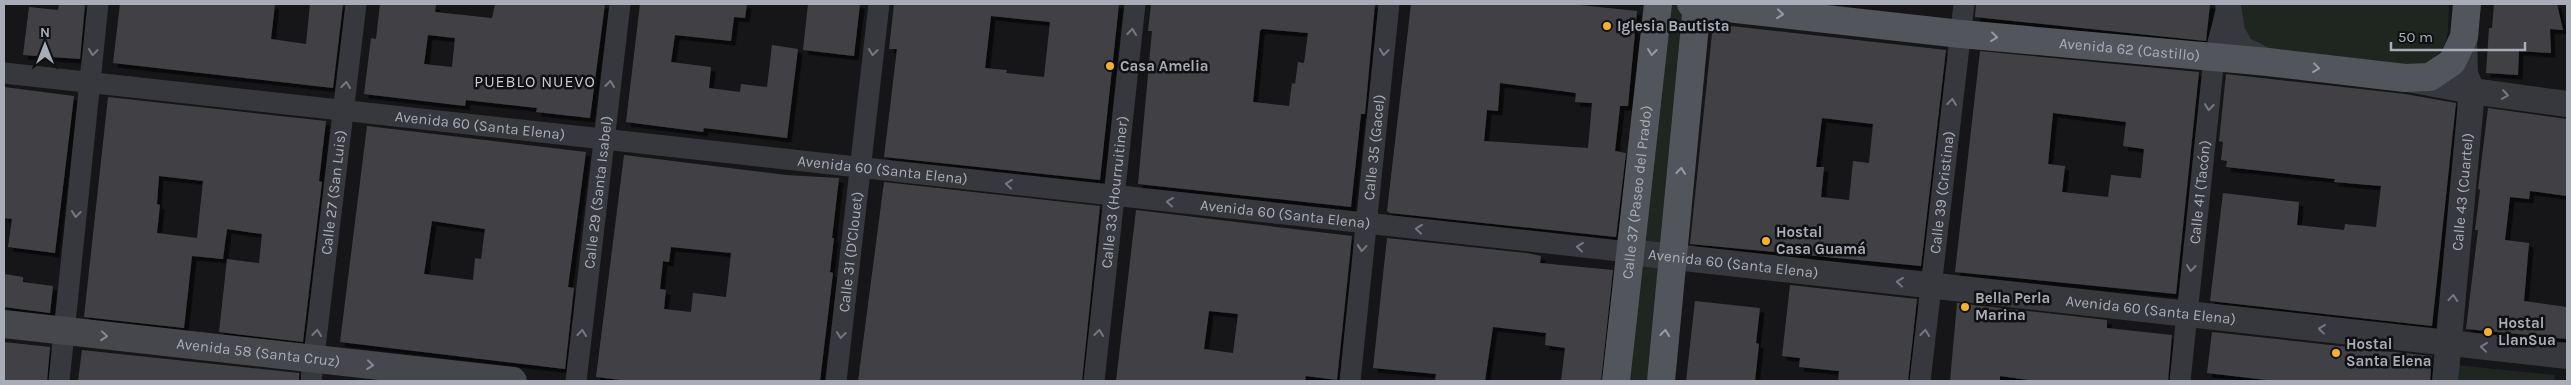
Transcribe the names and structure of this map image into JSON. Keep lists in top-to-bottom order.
{
  "streets": {
    "main road": [
      "Avenida 62 (Castillo)",
      "Calle 37 (Paseo del Prado)",
      "Calle 43 (Cuartel)",
      "Avenida 58 (Santa Cruz)"
    ],
    "street": [
      "Avenida 60 (Santa Elena)",
      "Calle 35 (Gacel)",
      "Calle 27 (San Luis)",
      "Calle 39 (Cristina)",
      "Calle 41 (Tacón)",
      "Calle 29 (Santa Isabel)",
      "Calle 33 (Hourruitiner)",
      "Calle 31 (D'Clouet)"
    ]
  },
  "crossings": [
    ["Avenida 62 (Castillo)", "Calle 39 (Cristina)"],
    ["Avenida 62 (Castillo)", "Calle 41 (Tacón)"],
    ["Avenida 62 (Castillo)", "Calle 43 (Cuartel)"],
    ["Avenida 60 (Santa Elena)", "Calle 35 (Gacel)"],
    ["Avenida 60 (Santa Elena)", "Calle 27 (San Luis)"],
    ["Avenida 60 (Santa Elena)", "Calle 37 (Paseo del Prado)"],
    ["Avenida 60 (Santa Elena)", "Calle 39 (Cristina)"],
    ["Avenida 60 (Santa Elena)", "Calle 41 (Tacón)"],
    ["Avenida 60 (Santa Elena)", "Calle 43 (Cuartel)"],
    ["Avenida 60 (Santa Elena)", "Calle 29 (Santa Isabel)"],
    ["Avenida 60 (Santa Elena)", "Calle 33 (Hourruitiner)"],
    ["Avenida 60 (Santa Elena)", "Calle 31 (D'Clouet)"],
    ["Calle 27 (San Luis)", "Avenida 58 (Santa Cruz)"]
  ],
  "one_way": [
    "Avenida 62 (Castillo)",
    "Avenida 60 (Santa Elena)",
    "Calle 35 (Gacel)",
    "Calle 27 (San Luis)",
    "Calle 39 (Cristina)",
    "Calle 41 (Tacón)",
    "Calle 43 (Cuartel)",
    "Calle 29 (Santa Isabel)",
    "Calle 33 (Hourruitiner)",
    "Calle 31 (D'Clouet)",
    "Avenida 58 (Santa Cruz)"
  ],
  "districts": ["PUEBLO NUEVO"],
  "places": [
    "Iglesia Bautista",
    "Casa Amelia",
    "Hostal Casa Guamá",
    "Bella Perla Marina",
    "Hostal LlanSua",
    "Hostal Santa Elena"
  ],
  "scale_bar": "50 m",
  "north": "top"
}
